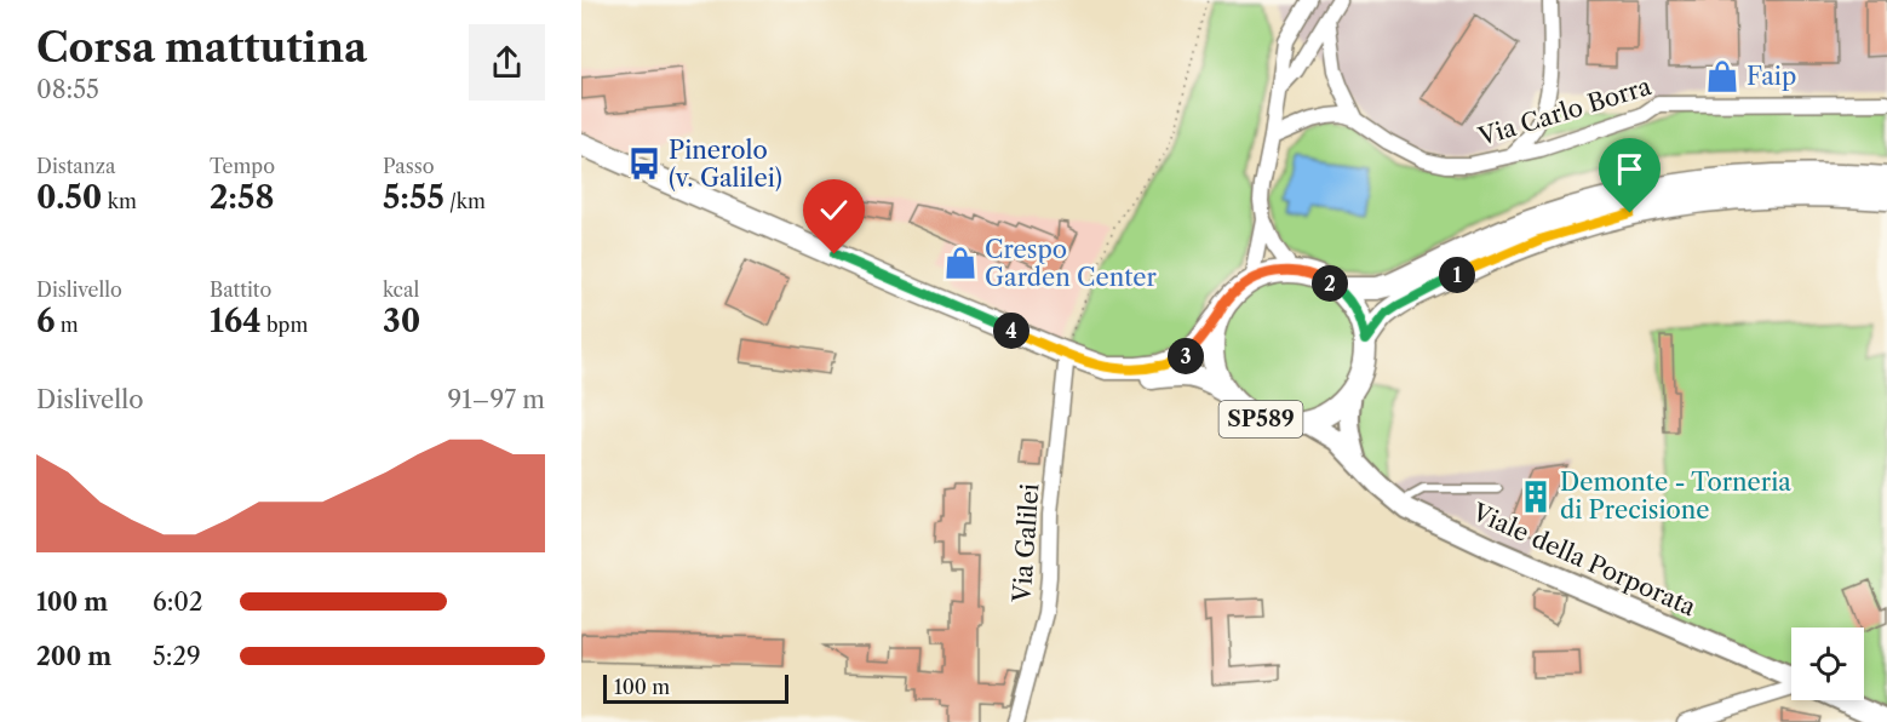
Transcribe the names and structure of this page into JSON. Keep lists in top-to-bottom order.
{
  "streets": {
    "main road": ["SP589"],
    "street": ["Via Carlo Borra", "Via Galilei", "Viale della Porporata"]
  },
  "crossings": [
    ["SP589", "Via Galilei"],
    ["SP589", "Viale della Porporata"]
  ],
  "places": {
    "shop": ["Faip", "Crespo Garden Center"],
    "bus stop": ["Pinerolo (v. Galilei)"],
    "building": ["Demonte - Torneria di Precisione"]
  },
  "scale_bar": "100 m",
  "page": {
    "heading": ["Corsa mattutina", "08:55"],
    "stats": [
      ["Distanza", "0.50 km"],
      ["Tempo", "2:58"],
      ["Passo", "5:55 /km"],
      ["Dislivello", "6 m"],
      ["Battito", "164 bpm"],
      ["kcal", "30"]
    ],
    "pins": [
      "1",
      "2",
      "4",
      "3"
    ],
    "chart": ["Dislivello", "91–97 m"],
    "list": [
      {
        "name": "100 m",
        "note": "6:02"
      },
      {
        "name": "200 m",
        "note": "5:29"
      }
    ],
    "scale": "100 m"
  }
}
